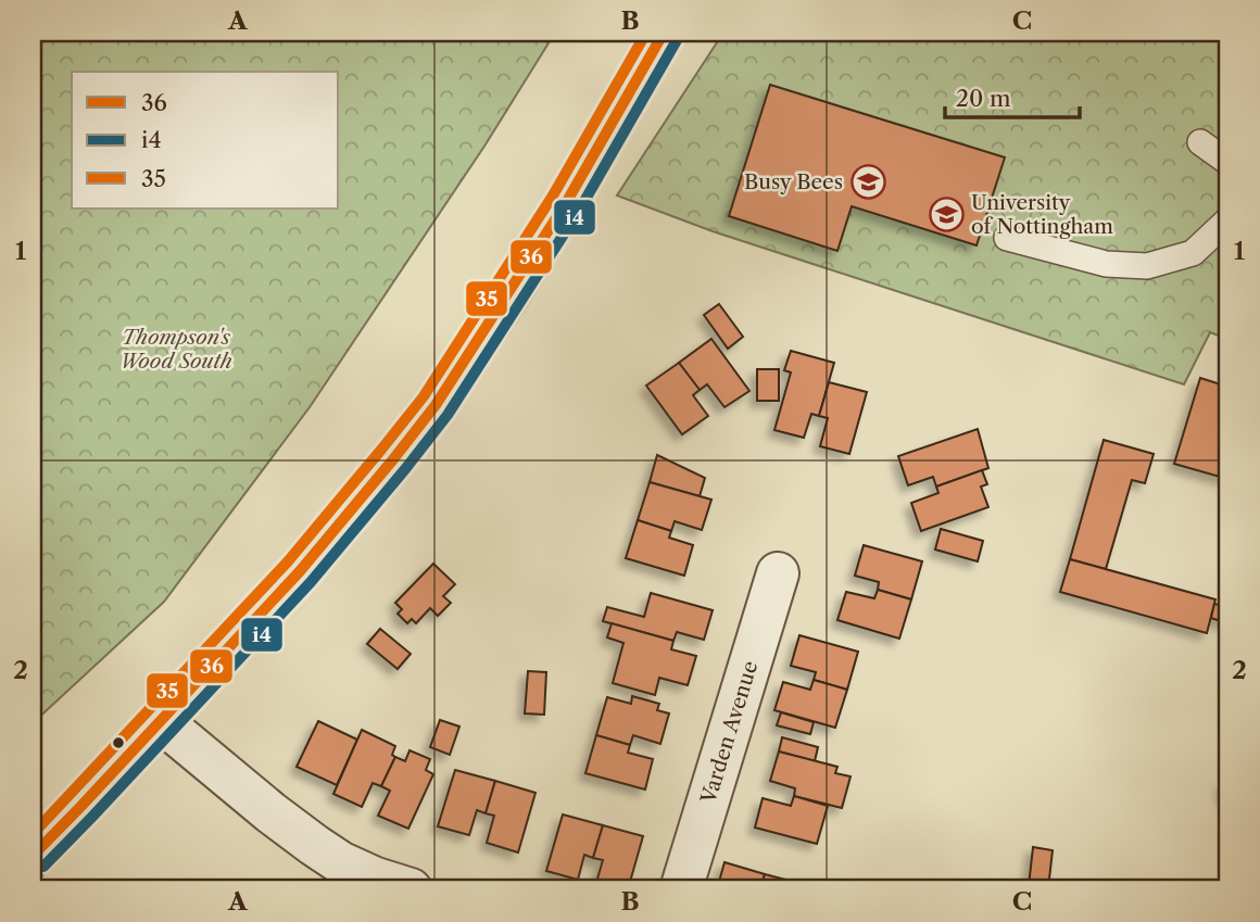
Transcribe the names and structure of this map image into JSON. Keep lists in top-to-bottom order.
{
  "streets": {
    "street": ["Varden Avenue"]
  },
  "parks": ["Thompson's Wood South"],
  "places": {
    "school or university": ["Busy Bees", "University of Nottingham"]
  },
  "lines": ["transit line 36", "transit line 35", "transit line i4"],
  "legend": ["36", "i4", "35"],
  "scale_bar": "20 m",
  "grid": {
    "columns": ["A", "B", "C"],
    "rows": ["1", "2"]
  }
}
